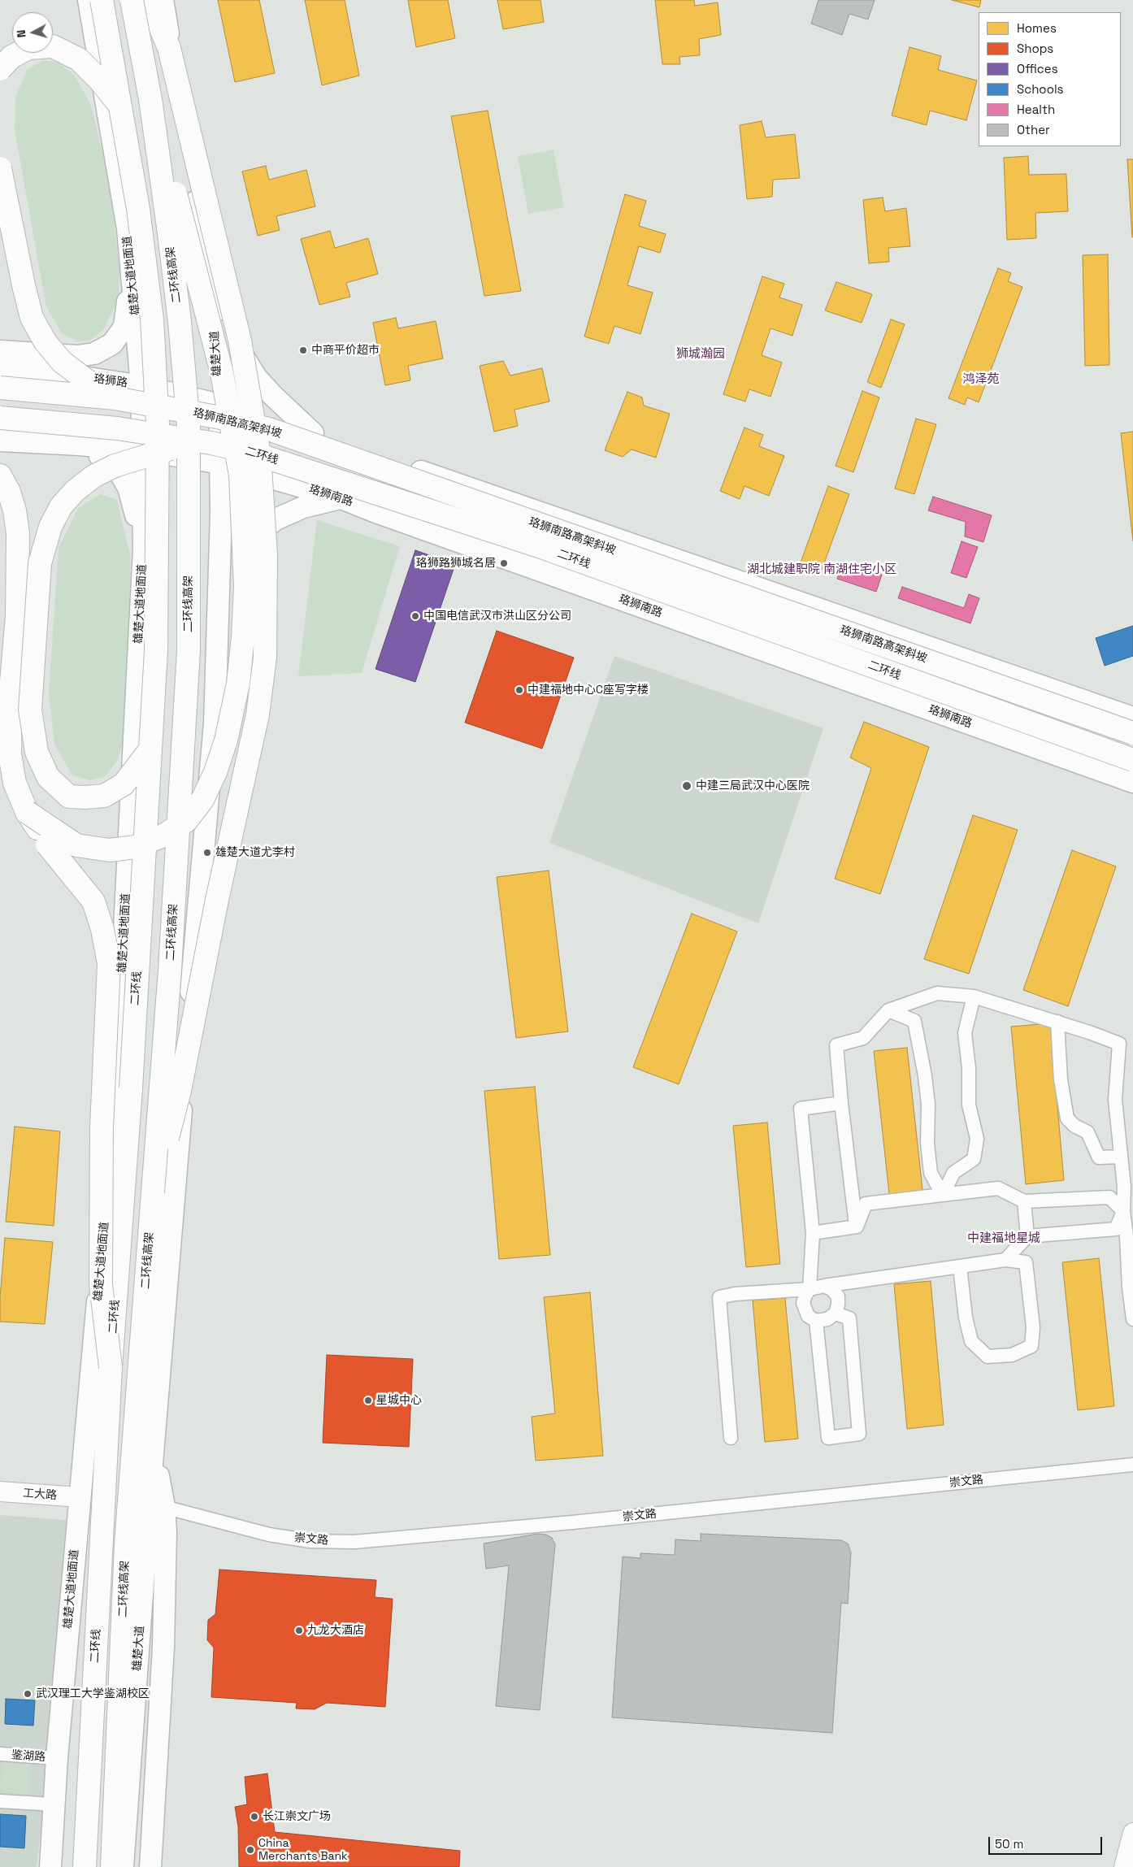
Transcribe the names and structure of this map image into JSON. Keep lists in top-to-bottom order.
{
  "streets": {
    "highway": ["二环线高架", "珞狮南路高架斜坡", "二环线"],
    "main road": [
      "雄楚大道地面道",
      "雄楚大道",
      "珞狮路",
      "珞狮南路"
    ],
    "street": ["崇文路", "工大路", "鉴湖路"]
  },
  "crossings": [
    ["雄楚大道地面道", "珞狮路"],
    ["雄楚大道地面道", "珞狮南路"],
    ["雄楚大道地面道", "工大路"],
    ["雄楚大道地面道", "鉴湖路"],
    ["雄楚大道", "珞狮路"],
    ["雄楚大道", "崇文路"]
  ],
  "districts": [
    "狮城瀚园",
    "鸿泽苑",
    "湖北城建职院 南湖住宅小区",
    "中建福地星城"
  ],
  "places": [
    "中商平价超市",
    "珞狮路狮城名居",
    "中国电信武汉市洪山区分公司",
    "中建福地中心C座写字楼",
    "中建三局武汉中心医院",
    "雄楚大道尤李村",
    "星城中心",
    "九龙大酒店",
    "武汉理工大学鉴湖校区",
    "长江崇文广场",
    "China Merchants Bank"
  ],
  "legend": [
    "Homes",
    "Shops",
    "Offices",
    "Schools",
    "Health",
    "Other"
  ],
  "scale_bar": "50 m",
  "north": "left"
}
